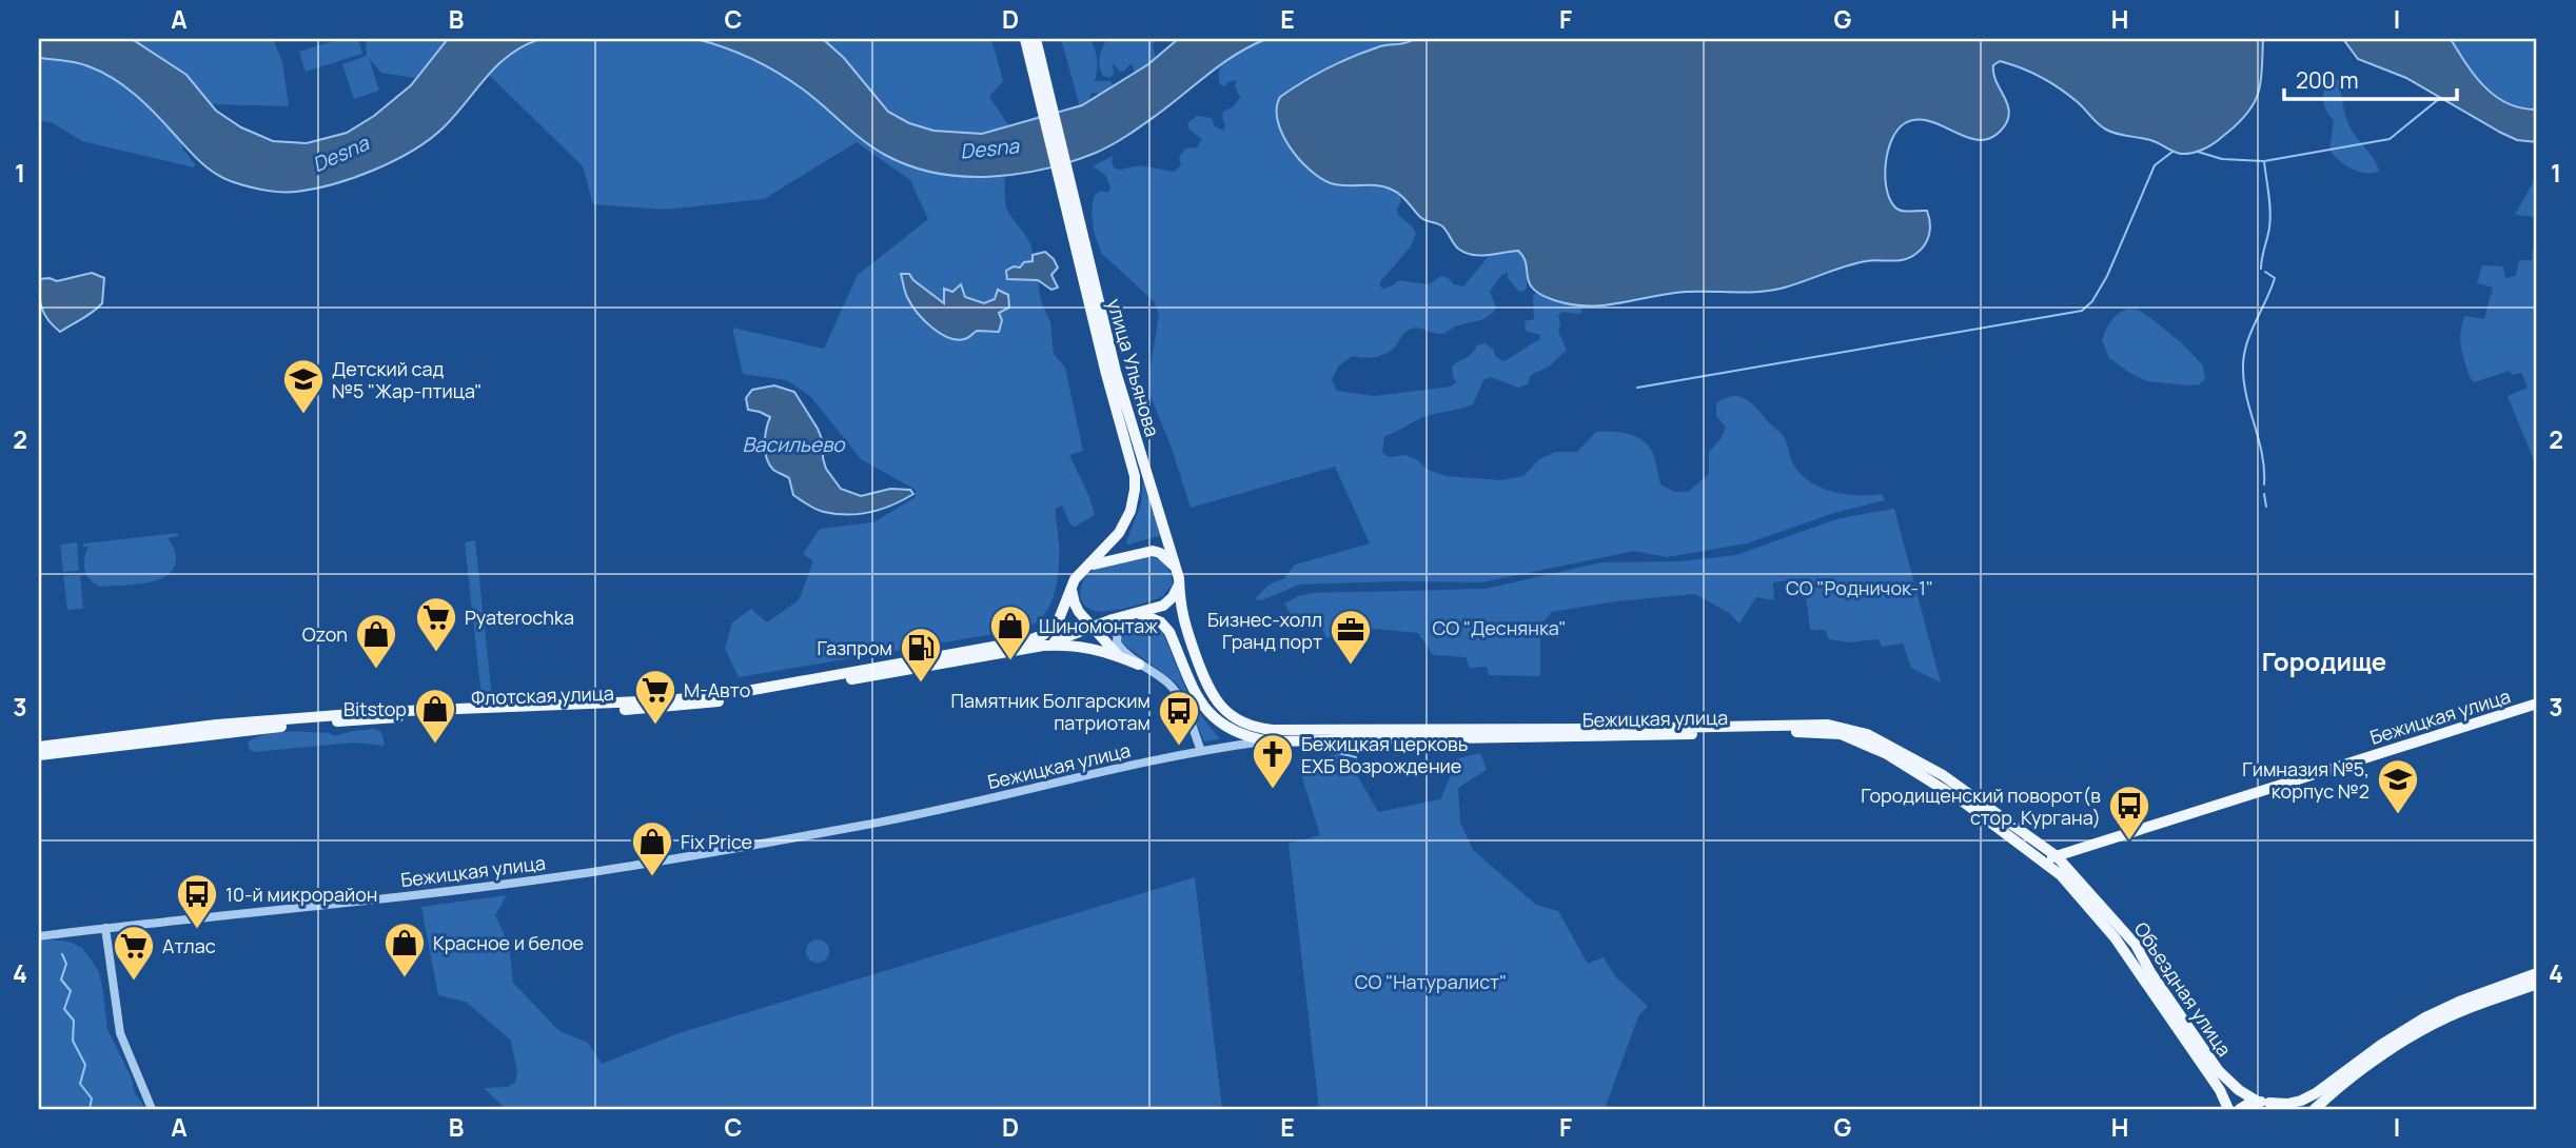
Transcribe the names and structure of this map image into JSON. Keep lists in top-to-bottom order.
{
  "streets": {
    "main road": [
      "улица Ульянова",
      "Флотская улица",
      "Бежицкая улица",
      "Объездная улица"
    ]
  },
  "crossings": [
    ["улица Ульянова", "Флотская улица"],
    ["улица Ульянова", "Бежицкая улица"],
    ["Бежицкая улица", "Объездная улица"]
  ],
  "districts": ["Городище"],
  "water": ["Desna", "Васильево"],
  "parks": ["СО \"Родничок-1\"", "СО \"Деснянка\"", "СО \"Натуралист\""],
  "places": {
    "school or university": ["Детский сад №5 \"Жар-птица\"", "Гимназия №5, корпус №2"],
    "supermarket": ["Pyaterochka", "М-Авто", "Атлас"],
    "shop": [
      "Шиномонтаж",
      "Ozon",
      "Bitstop",
      "Fix Price",
      "Красное и белое"
    ],
    "office": ["Бизнес-холл Гранд порт"],
    "fuel station": ["Газпром"],
    "bus stop": ["Памятник Болгарским патриотам", "Городищенский поворот(в стор. Кургана)", "10-й микрорайон"],
    "church": ["Бежицкая церковь ЕХБ Возрождение"]
  },
  "scale_bar": "200 m",
  "grid": {
    "columns": [
      "A",
      "B",
      "C",
      "D",
      "E",
      "F",
      "G",
      "H",
      "I"
    ],
    "rows": [
      "1",
      "2",
      "3",
      "4"
    ]
  }
}
